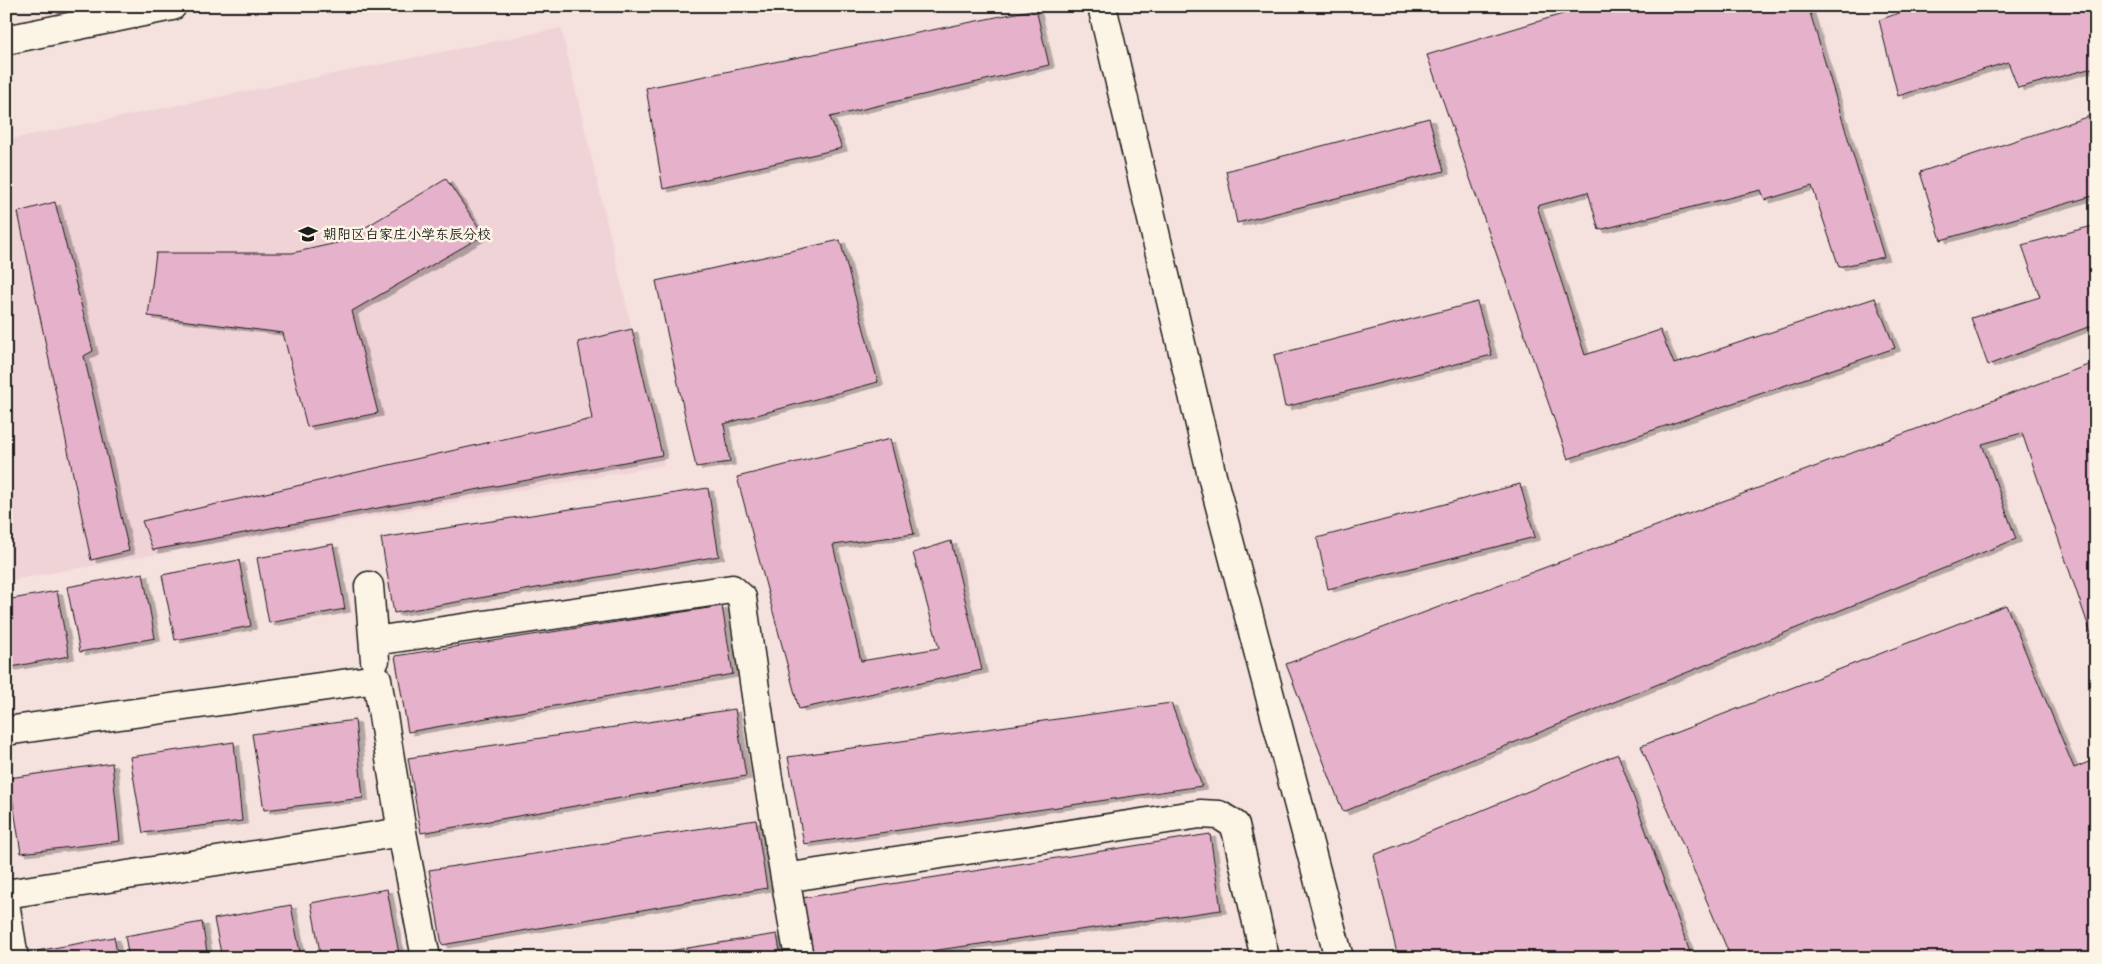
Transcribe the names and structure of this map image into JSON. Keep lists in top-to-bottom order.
{
  "places": {
    "school or university": ["朝阳区白家庄小学东辰分校"]
  }
}
